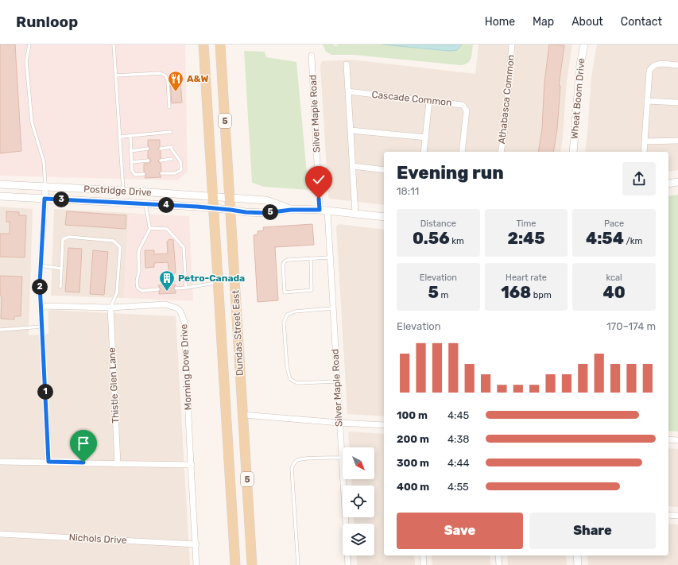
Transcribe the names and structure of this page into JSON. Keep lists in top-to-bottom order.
{
  "streets": {
    "main road": ["5", "Dundas Street East"],
    "street": [
      "Cascade Common",
      "Wheat Boom Drive",
      "Athabasca Common",
      "Silver Maple Road",
      "Postridge Drive",
      "Morning Dove Drive",
      "Thistle Glen Lane",
      "Nichols Drive"
    ]
  },
  "crossings": [
    ["Silver Maple Road", "Postridge Drive"],
    ["Postridge Drive", "Dundas Street East"],
    ["Morning Dove Drive", "Thistle Glen Lane"],
    ["Morning Dove Drive", "Nichols Drive"]
  ],
  "places": {
    "restaurant": ["A&W"],
    "building": ["Petro-Canada"]
  },
  "north": "bottom right",
  "page": {
    "header": "Runloop",
    "nav": [
      "Home",
      "Map",
      "About",
      "Contact"
    ],
    "heading": ["Evening run", "18:11"],
    "pins": [
      "3",
      "4",
      "5",
      "2",
      "1"
    ],
    "stats": [
      ["Distance", "0.56 km"],
      ["Time", "2:45"],
      ["Pace", "4:54 /km"],
      ["Elevation", "5 m"],
      ["Heart rate", "168 bpm"],
      ["kcal", "40"]
    ],
    "chart": ["Elevation", "170–174 m"],
    "list": [
      {
        "name": "100 m",
        "note": "4:45"
      },
      {
        "name": "200 m",
        "note": "4:38"
      },
      {
        "name": "300 m",
        "note": "4:44"
      },
      {
        "name": "400 m",
        "note": "4:55"
      }
    ],
    "buttons": ["Save", "Share"]
  }
}
